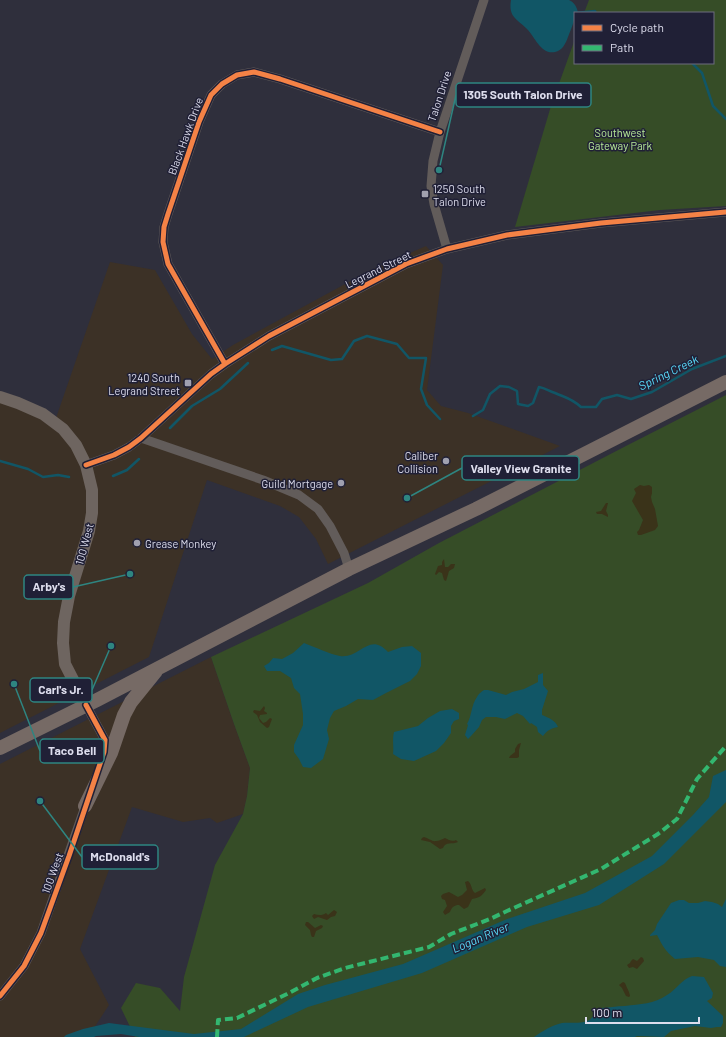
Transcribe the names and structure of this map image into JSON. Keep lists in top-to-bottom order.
{
  "streets": {
    "main road": ["100 West"],
    "street": ["Talon Drive", "Black Hawk Drive", "Legrand Street"]
  },
  "crossings": [
    ["Talon Drive", "Black Hawk Drive"],
    ["Talon Drive", "Legrand Street"],
    ["Black Hawk Drive", "Legrand Street"],
    ["Legrand Street", "100 West"]
  ],
  "water": ["Spring Creek", "Logan River"],
  "parks": ["Southwest Gateway Park"],
  "places": {
    "other": [
      "1305 South Talon Drive",
      "Caliber Collision",
      "Guild Mortgage",
      "Valley View Granite",
      "Grease Monkey",
      "Arby's",
      "Carl's Jr.",
      "Taco Bell",
      "McDonald's"
    ],
    "transit": ["1250 South Talon Drive", "1240 South Legrand Street"]
  },
  "legend": ["Cycle path", "Path"],
  "scale_bar": "100 m"
}
